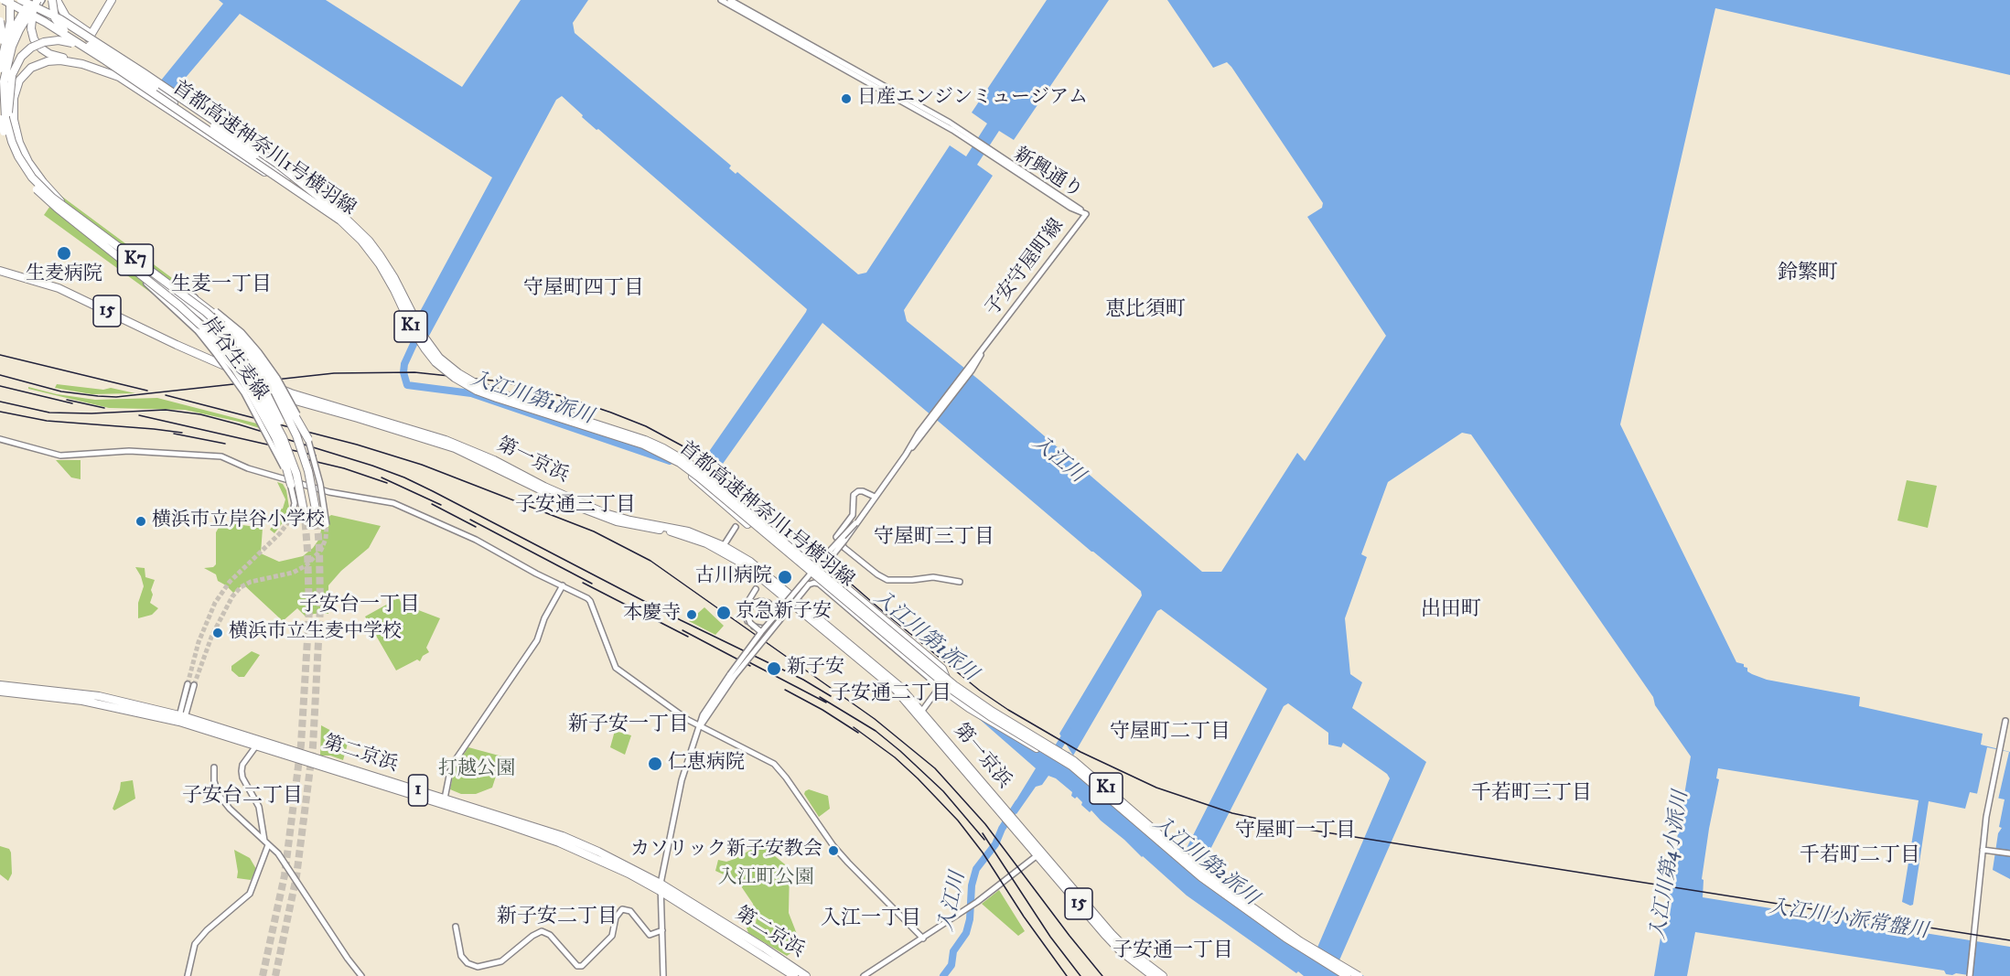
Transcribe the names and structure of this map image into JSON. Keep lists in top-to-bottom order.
{
  "streets": {
    "highway": [
      "首都高速神奈川1号横羽線",
      "K7",
      "15",
      "K1",
      "第一京浜",
      "第二京浜",
      "1"
    ],
    "street": ["新興通り", "子安守屋町線", "岸谷生麦線"]
  },
  "crossings": [
    ["新興通り", "子安守屋町線"],
    ["K7", "岸谷生麦線"],
    ["子安守屋町線", "第二京浜"]
  ],
  "districts": [
    "鈴繁町",
    "生麦一丁目",
    "守屋町四丁目",
    "恵比須町",
    "子安通三丁目",
    "守屋町三丁目",
    "子安台一丁目",
    "出田町",
    "子安通二丁目",
    "新子安一丁目",
    "守屋町二丁目",
    "千若町三丁目",
    "子安台二丁目",
    "守屋町一丁目",
    "千若町二丁目",
    "新子安二丁目",
    "入江一丁目",
    "子安通一丁目"
  ],
  "water": [
    "入江川第1派川",
    "入江川",
    "入江川第2派川",
    "入江川第4小派川",
    "入江川小派常盤川"
  ],
  "parks": ["打越公園", "入江町公園"],
  "places": [
    "日産エンジンミュージアム",
    "生麦病院",
    "横浜市立岸谷小学校",
    "古川病院",
    "京急新子安",
    "本慶寺",
    "横浜市立生麦中学校",
    "新子安",
    "仁恵病院",
    "カソリック新子安教会"
  ]
}
